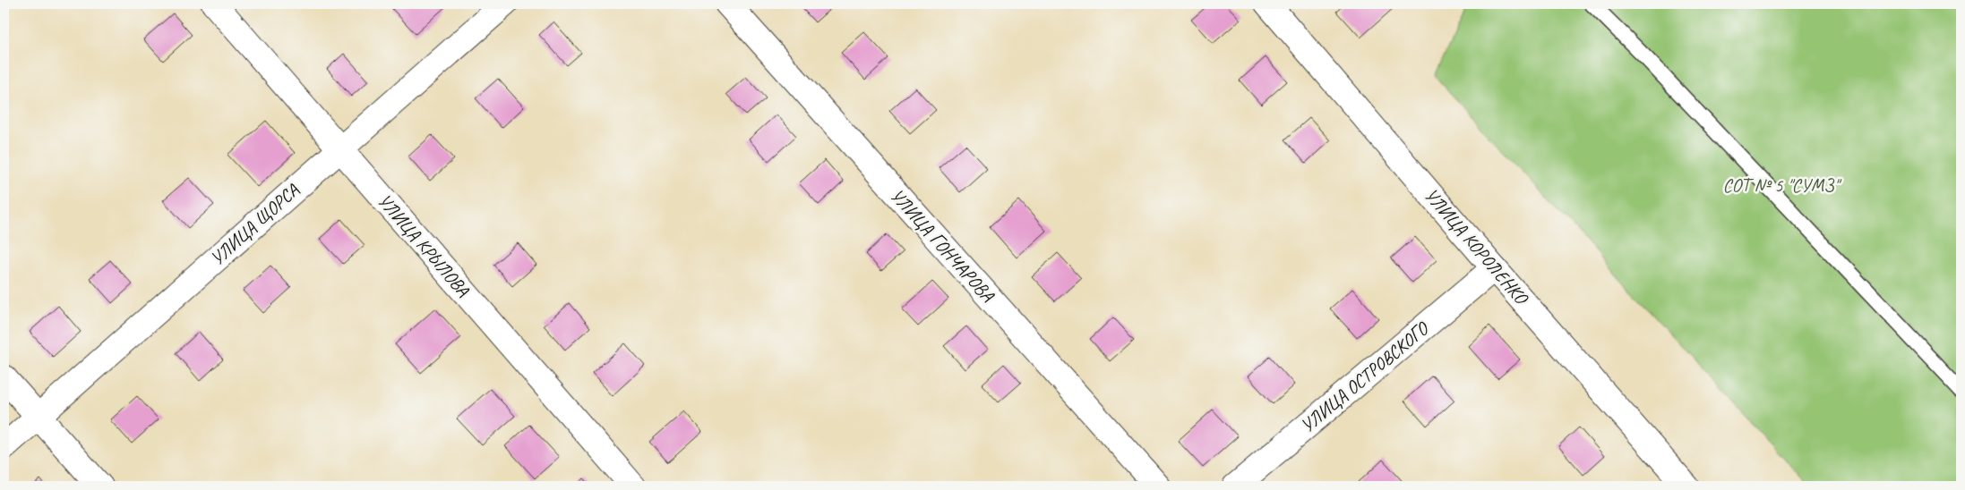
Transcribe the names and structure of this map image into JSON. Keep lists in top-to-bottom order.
{
  "streets": {
    "street": [
      "УЛИЦА ЩОРСА",
      "УЛИЦА КРЫЛОВА",
      "УЛИЦА ГОНЧАРОВА",
      "УЛИЦА КОРОЛЕНКО",
      "УЛИЦА ОСТРОВСКОГО"
    ]
  },
  "crossings": [
    ["УЛИЦА ЩОРСА", "УЛИЦА КРЫЛОВА"],
    ["УЛИЦА КОРОЛЕНКО", "УЛИЦА ОСТРОВСКОГО"]
  ],
  "parks": ["СОТ № 5 \"СУМЗ\""]
}
